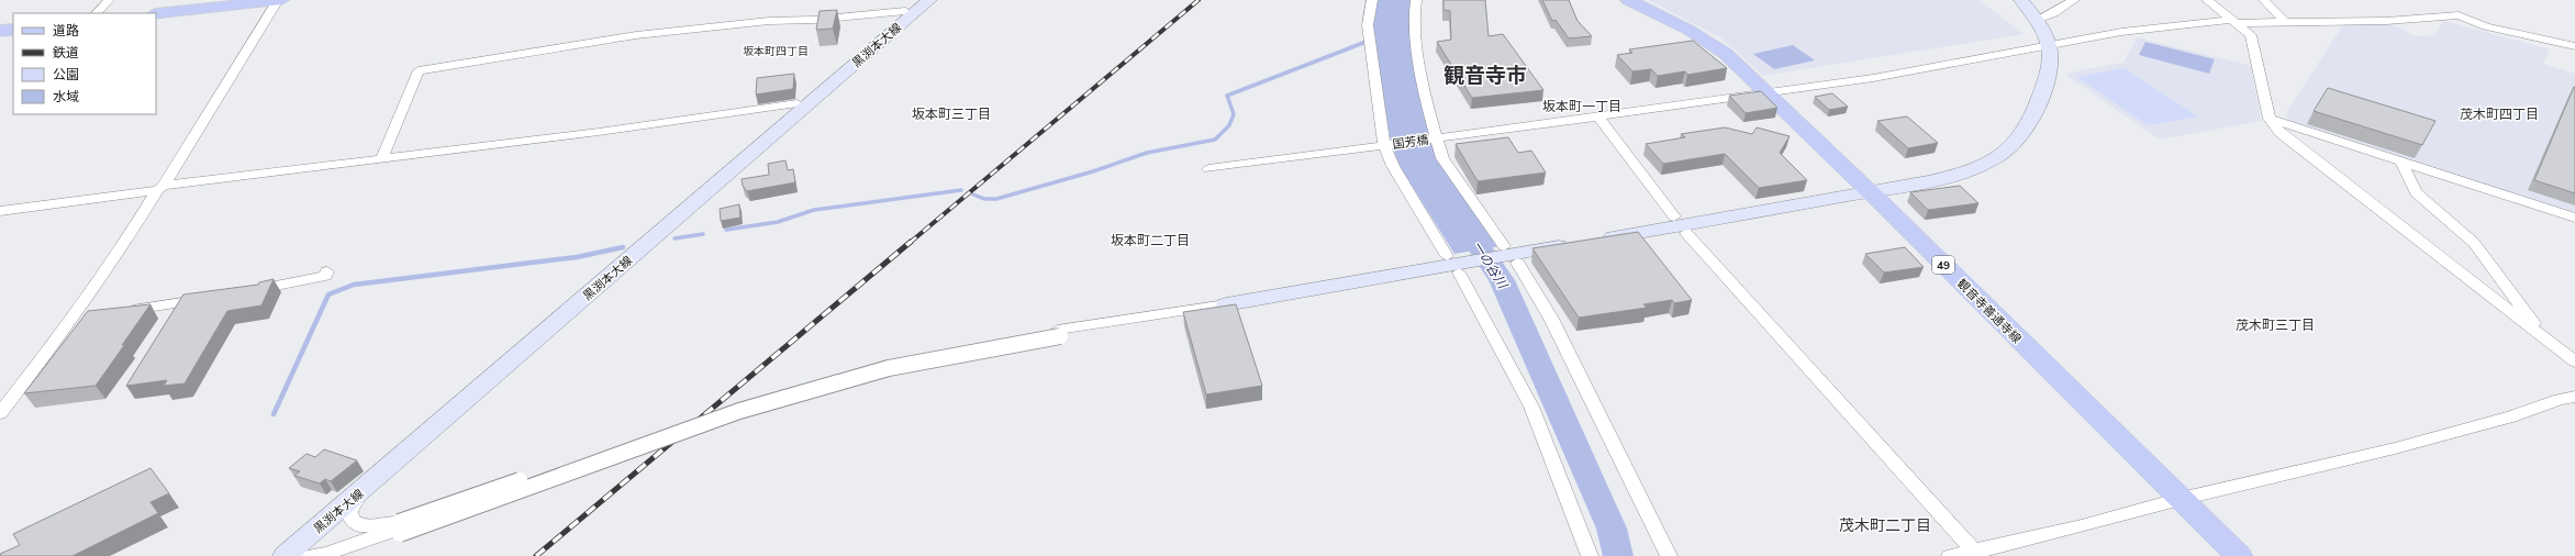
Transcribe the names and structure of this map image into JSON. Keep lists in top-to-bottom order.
{
  "streets": {
    "main road": ["49", "観音寺善通寺線"],
    "street": ["黒渕本大線", "国芳橋"]
  },
  "crossings": [
    ["国芳橋", "観音寺善通寺線"]
  ],
  "districts": [
    "坂本町四丁目",
    "観音寺市",
    "坂本町一丁目",
    "坂本町三丁目",
    "茂木町四丁目",
    "坂本町二丁目",
    "茂木町三丁目",
    "茂木町二丁目"
  ],
  "water": ["一の谷川"],
  "legend": [
    "道路",
    "鉄道",
    "公園",
    "水域"
  ]
}
